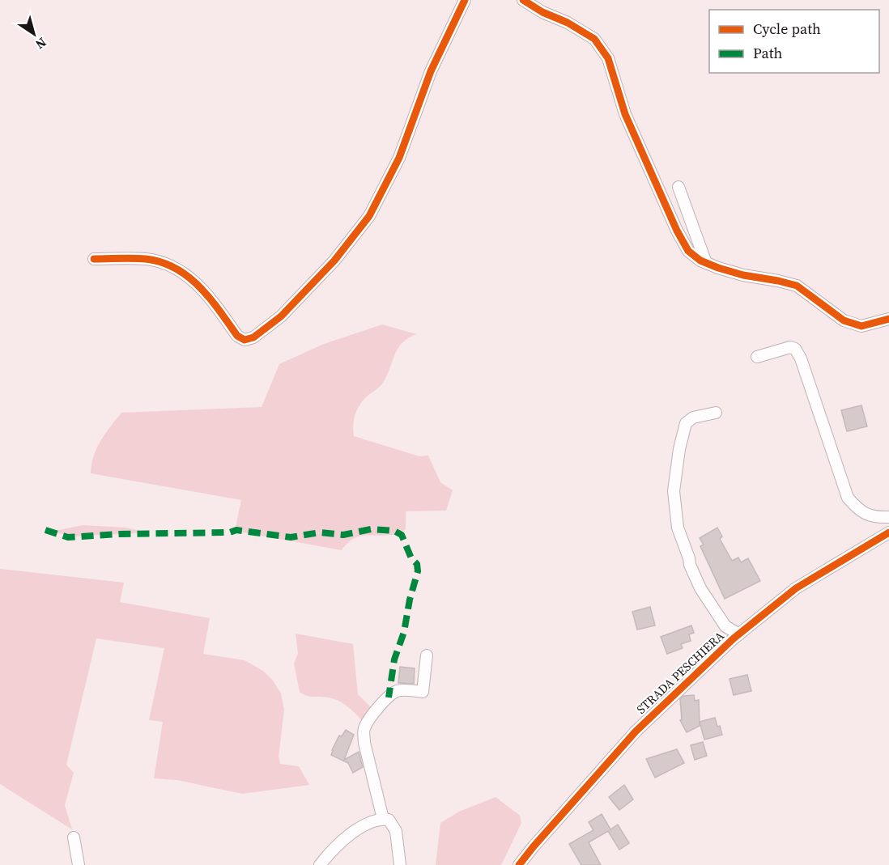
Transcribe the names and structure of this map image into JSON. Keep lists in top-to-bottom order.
{
  "streets": {
    "street": ["STRADA PESCHIERA"]
  },
  "legend": ["Cycle path", "Path"],
  "north": "bottom right"
}
